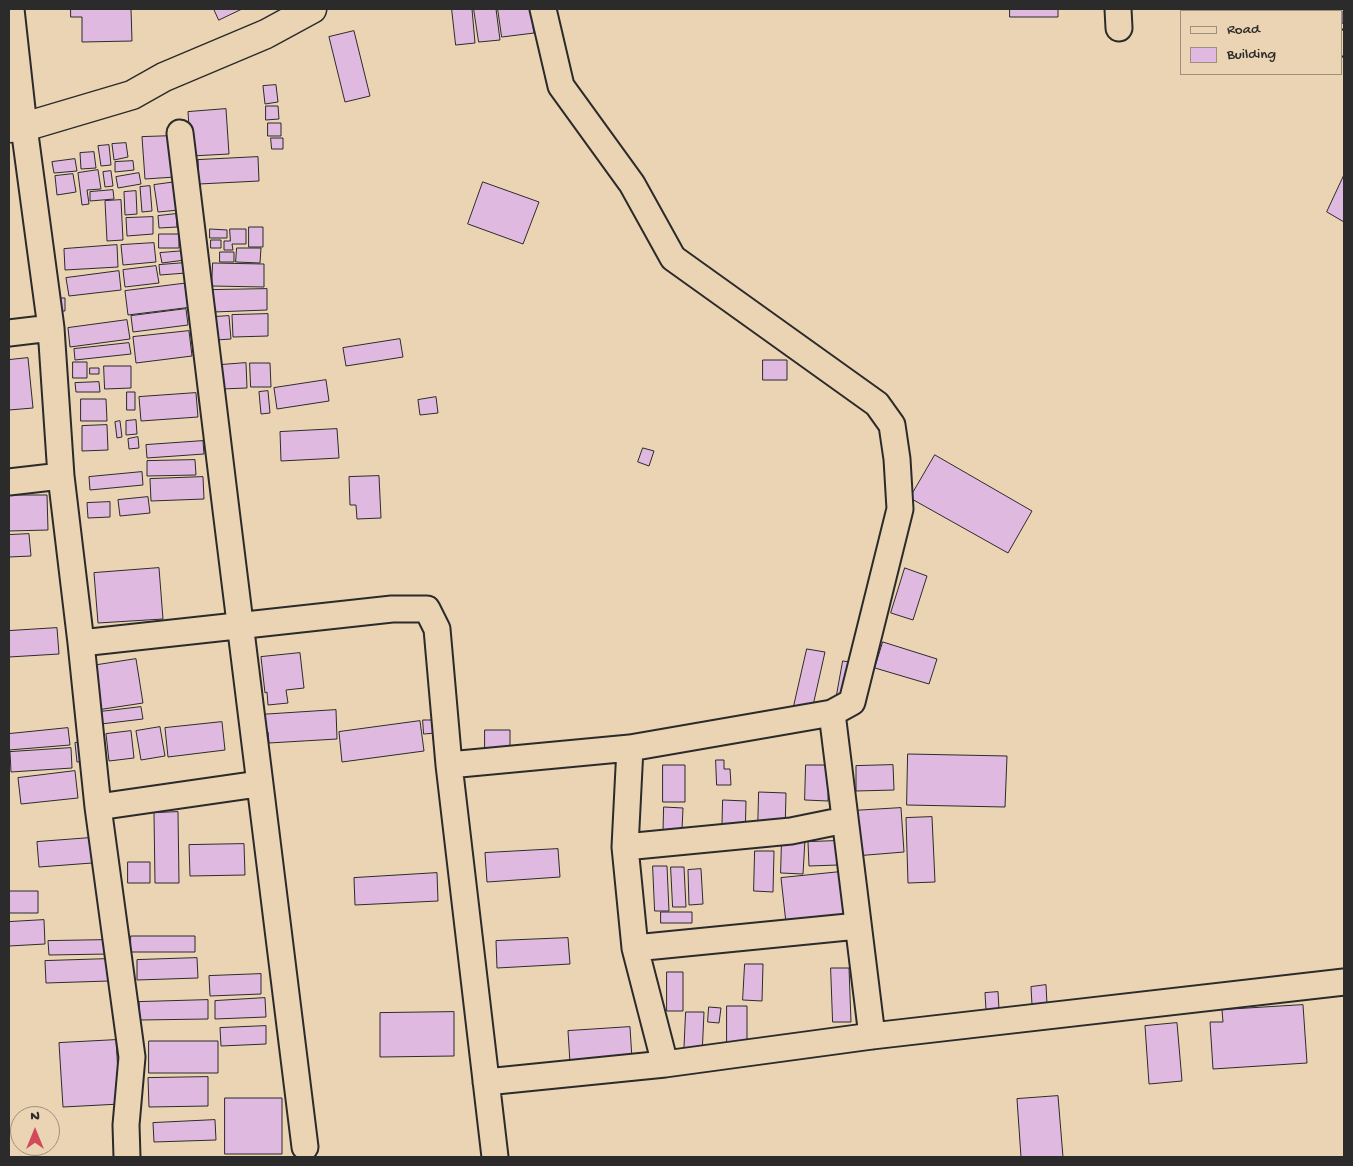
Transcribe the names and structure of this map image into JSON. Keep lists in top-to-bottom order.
{
  "legend": ["Road", "Building"],
  "north": "top"
}
